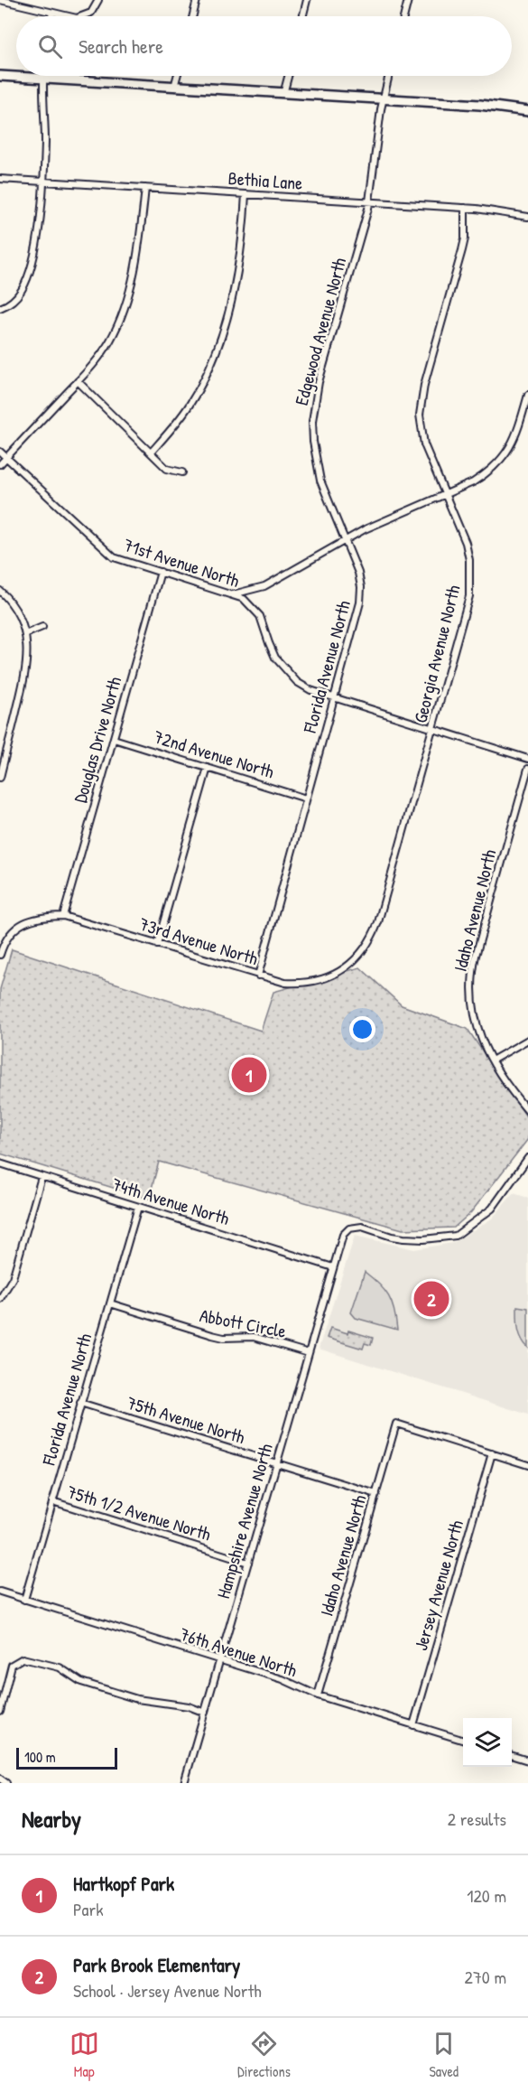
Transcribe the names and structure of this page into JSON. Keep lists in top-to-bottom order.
{
  "streets": {
    "street": [
      "Bethia Lane",
      "Edgewood Avenue North",
      "71st Avenue North",
      "Georgia Avenue North",
      "Florida Avenue North",
      "Douglas Drive North",
      "72nd Avenue North",
      "Idaho Avenue North",
      "73rd Avenue North",
      "74th Avenue North",
      "Abbott Circle",
      "75th Avenue North",
      "75th 1/2 Avenue North",
      "Hampshire Avenue North",
      "Jersey Avenue North",
      "76th Avenue North"
    ]
  },
  "crossings": [
    ["Bethia Lane", "Edgewood Avenue North"],
    ["Edgewood Avenue North", "Florida Avenue North"],
    ["71st Avenue North", "Georgia Avenue North"],
    ["71st Avenue North", "Florida Avenue North"],
    ["71st Avenue North", "Douglas Drive North"],
    ["Georgia Avenue North", "73rd Avenue North"],
    ["Florida Avenue North", "72nd Avenue North"],
    ["Florida Avenue North", "73rd Avenue North"],
    ["Florida Avenue North", "74th Avenue North"],
    ["Florida Avenue North", "Abbott Circle"],
    ["Florida Avenue North", "75th Avenue North"],
    ["Florida Avenue North", "75th 1/2 Avenue North"],
    ["Florida Avenue North", "76th Avenue North"],
    ["Douglas Drive North", "72nd Avenue North"],
    ["Douglas Drive North", "73rd Avenue North"],
    ["Idaho Avenue North", "75th Avenue North"],
    ["Idaho Avenue North", "Jersey Avenue North"],
    ["Idaho Avenue North", "76th Avenue North"],
    ["74th Avenue North", "Hampshire Avenue North"],
    ["Abbott Circle", "Hampshire Avenue North"],
    ["75th Avenue North", "Hampshire Avenue North"],
    ["75th 1/2 Avenue North", "Hampshire Avenue North"],
    ["Hampshire Avenue North", "76th Avenue North"],
    ["Jersey Avenue North", "76th Avenue North"]
  ],
  "scale_bar": "100 m",
  "page": {
    "search": "Search here",
    "pins": ["1", "2"],
    "scale": "100 m",
    "heading": ["Nearby", "2 results"],
    "list": [
      {
        "mark": "1",
        "name": "Hartkopf Park",
        "note": "Park",
        "value": "120 m"
      },
      {
        "mark": "2",
        "name": "Park Brook Elementary",
        "note": "School · Jersey Avenue North",
        "value": "270 m"
      }
    ],
    "nav": ["Map", "Directions", "Saved"]
  }
}
